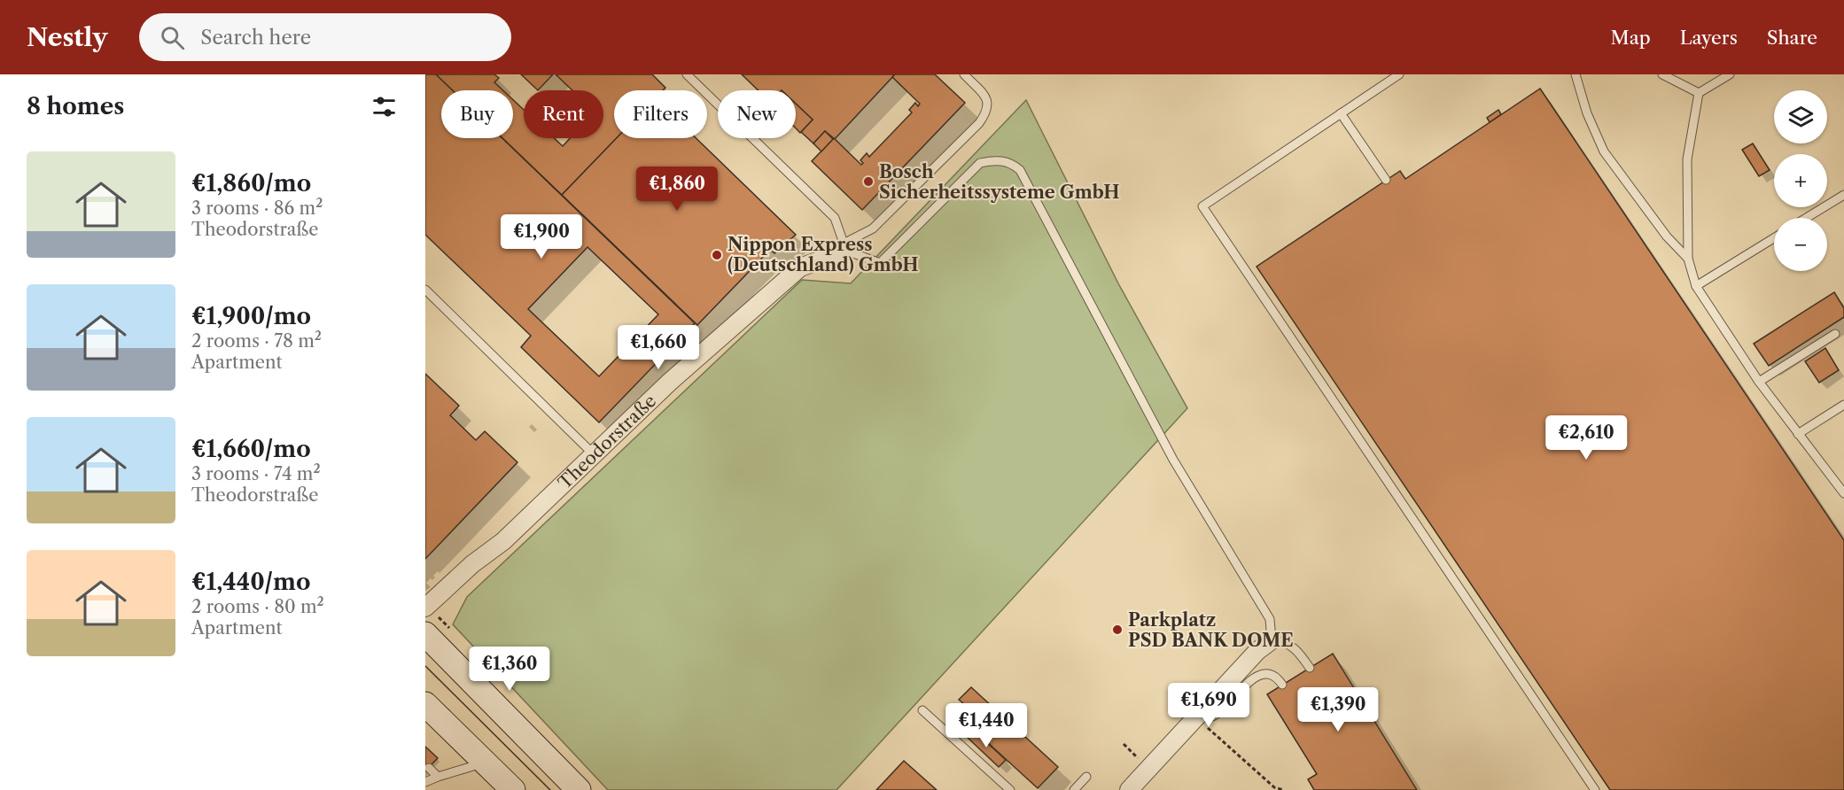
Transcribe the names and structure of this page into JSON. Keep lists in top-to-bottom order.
{
  "streets": {
    "street": ["Theodorstraße"]
  },
  "places": ["Bosch Sicherheitssysteme GmbH", "Nippon Express (Deutschland) GmbH", "Parkplatz PSD BANK DOME"],
  "page": {
    "header": "Nestly",
    "search": "Search here",
    "nav": ["Map", "Layers", "Share"],
    "heading": "8 homes",
    "map_buttons": ["+", "−"],
    "chip": [
      "Buy",
      "Rent",
      "Filters",
      "New"
    ],
    "list": [
      {
        "name": "€1,860/mo",
        "note": "3 rooms · 86 m² · Theodorstraße"
      },
      {
        "name": "€1,900/mo",
        "note": "2 rooms · 78 m² · Apartment"
      },
      {
        "name": "€1,660/mo",
        "note": "3 rooms · 74 m² · Theodorstraße"
      },
      {
        "name": "€1,440/mo",
        "note": "2 rooms · 80 m² · Apartment"
      }
    ],
    "price": [
      "€1,860",
      "€1,900",
      "€1,660",
      "€2,610",
      "€1,360",
      "€1,690",
      "€1,390",
      "€1,440"
    ]
  }
}
